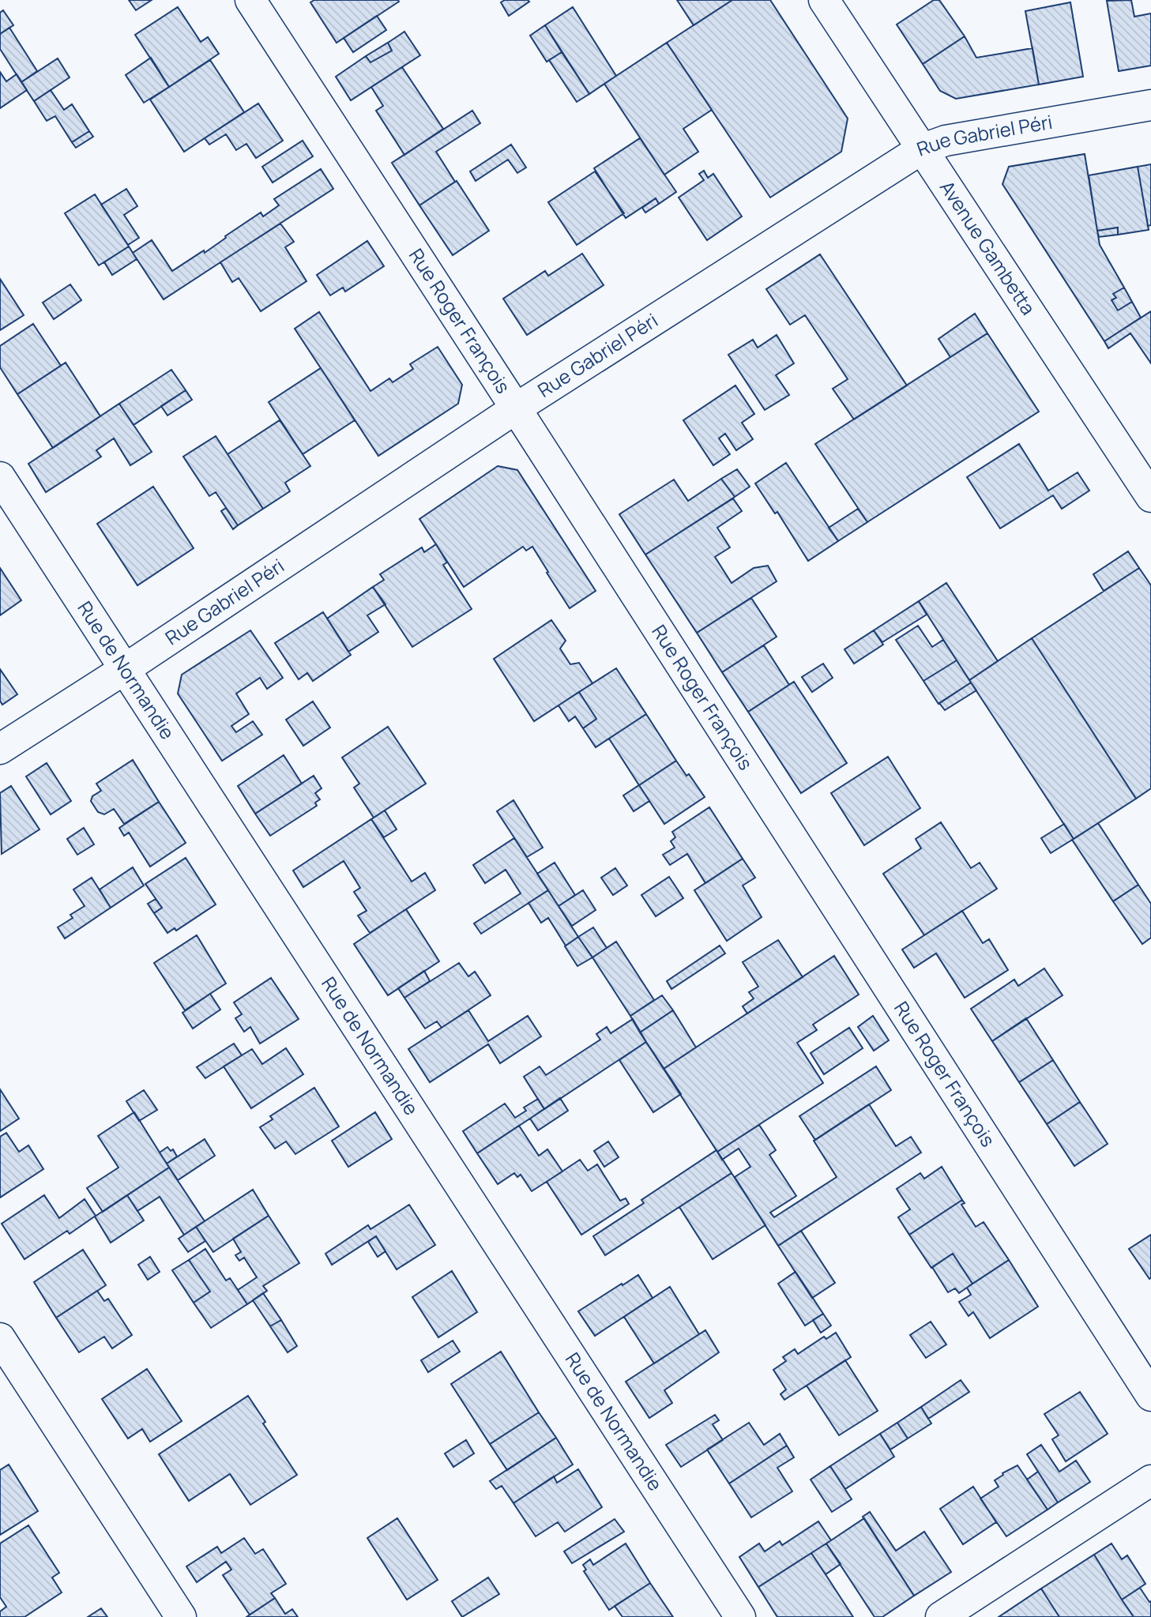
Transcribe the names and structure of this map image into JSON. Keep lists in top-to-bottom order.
{
  "streets": {
    "street": [
      "Rue Gabriel Péri",
      "Avenue Gambetta",
      "Rue Roger François",
      "Rue de Normandie"
    ]
  },
  "crossings": [
    ["Rue Gabriel Péri", "Avenue Gambetta"],
    ["Rue Gabriel Péri", "Rue Roger François"],
    ["Rue Gabriel Péri", "Rue de Normandie"]
  ]
}
